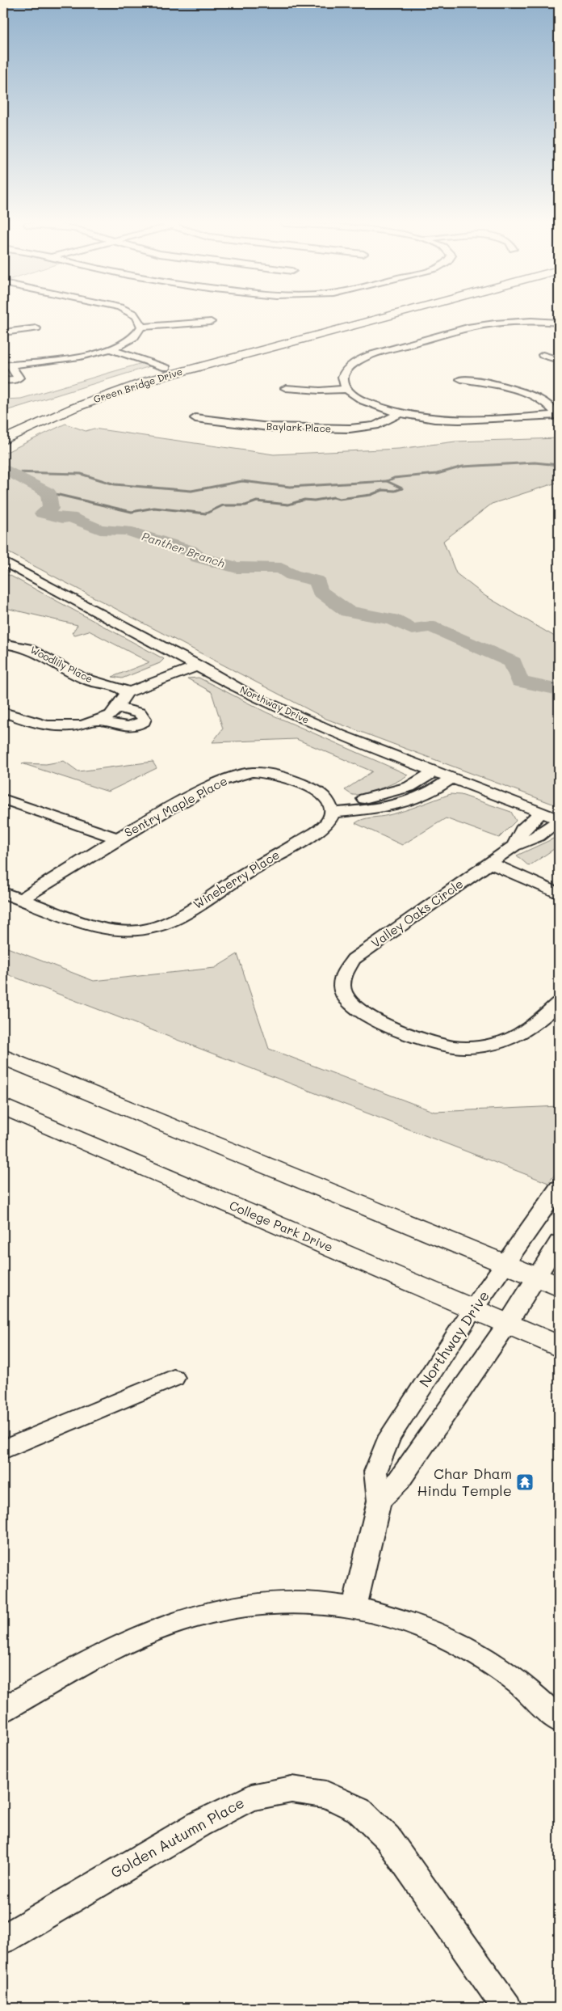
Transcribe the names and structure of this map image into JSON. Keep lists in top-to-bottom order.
{
  "streets": {
    "main road": ["Green Bridge Drive", "College Park Drive"],
    "street": [
      "Baylark Place",
      "Woodlily Place",
      "Northway Drive",
      "Sentry Maple Place",
      "Wineberry Place",
      "Valley Oaks Circle",
      "Golden Autumn Place"
    ]
  },
  "crossings": [
    ["Northway Drive", "Valley Oaks Circle"],
    ["Northway Drive", "College Park Drive"],
    ["Sentry Maple Place", "Wineberry Place"]
  ],
  "water": ["Panther Branch"],
  "places": {
    "temple": ["Char Dham Hindu Temple"]
  }
}
